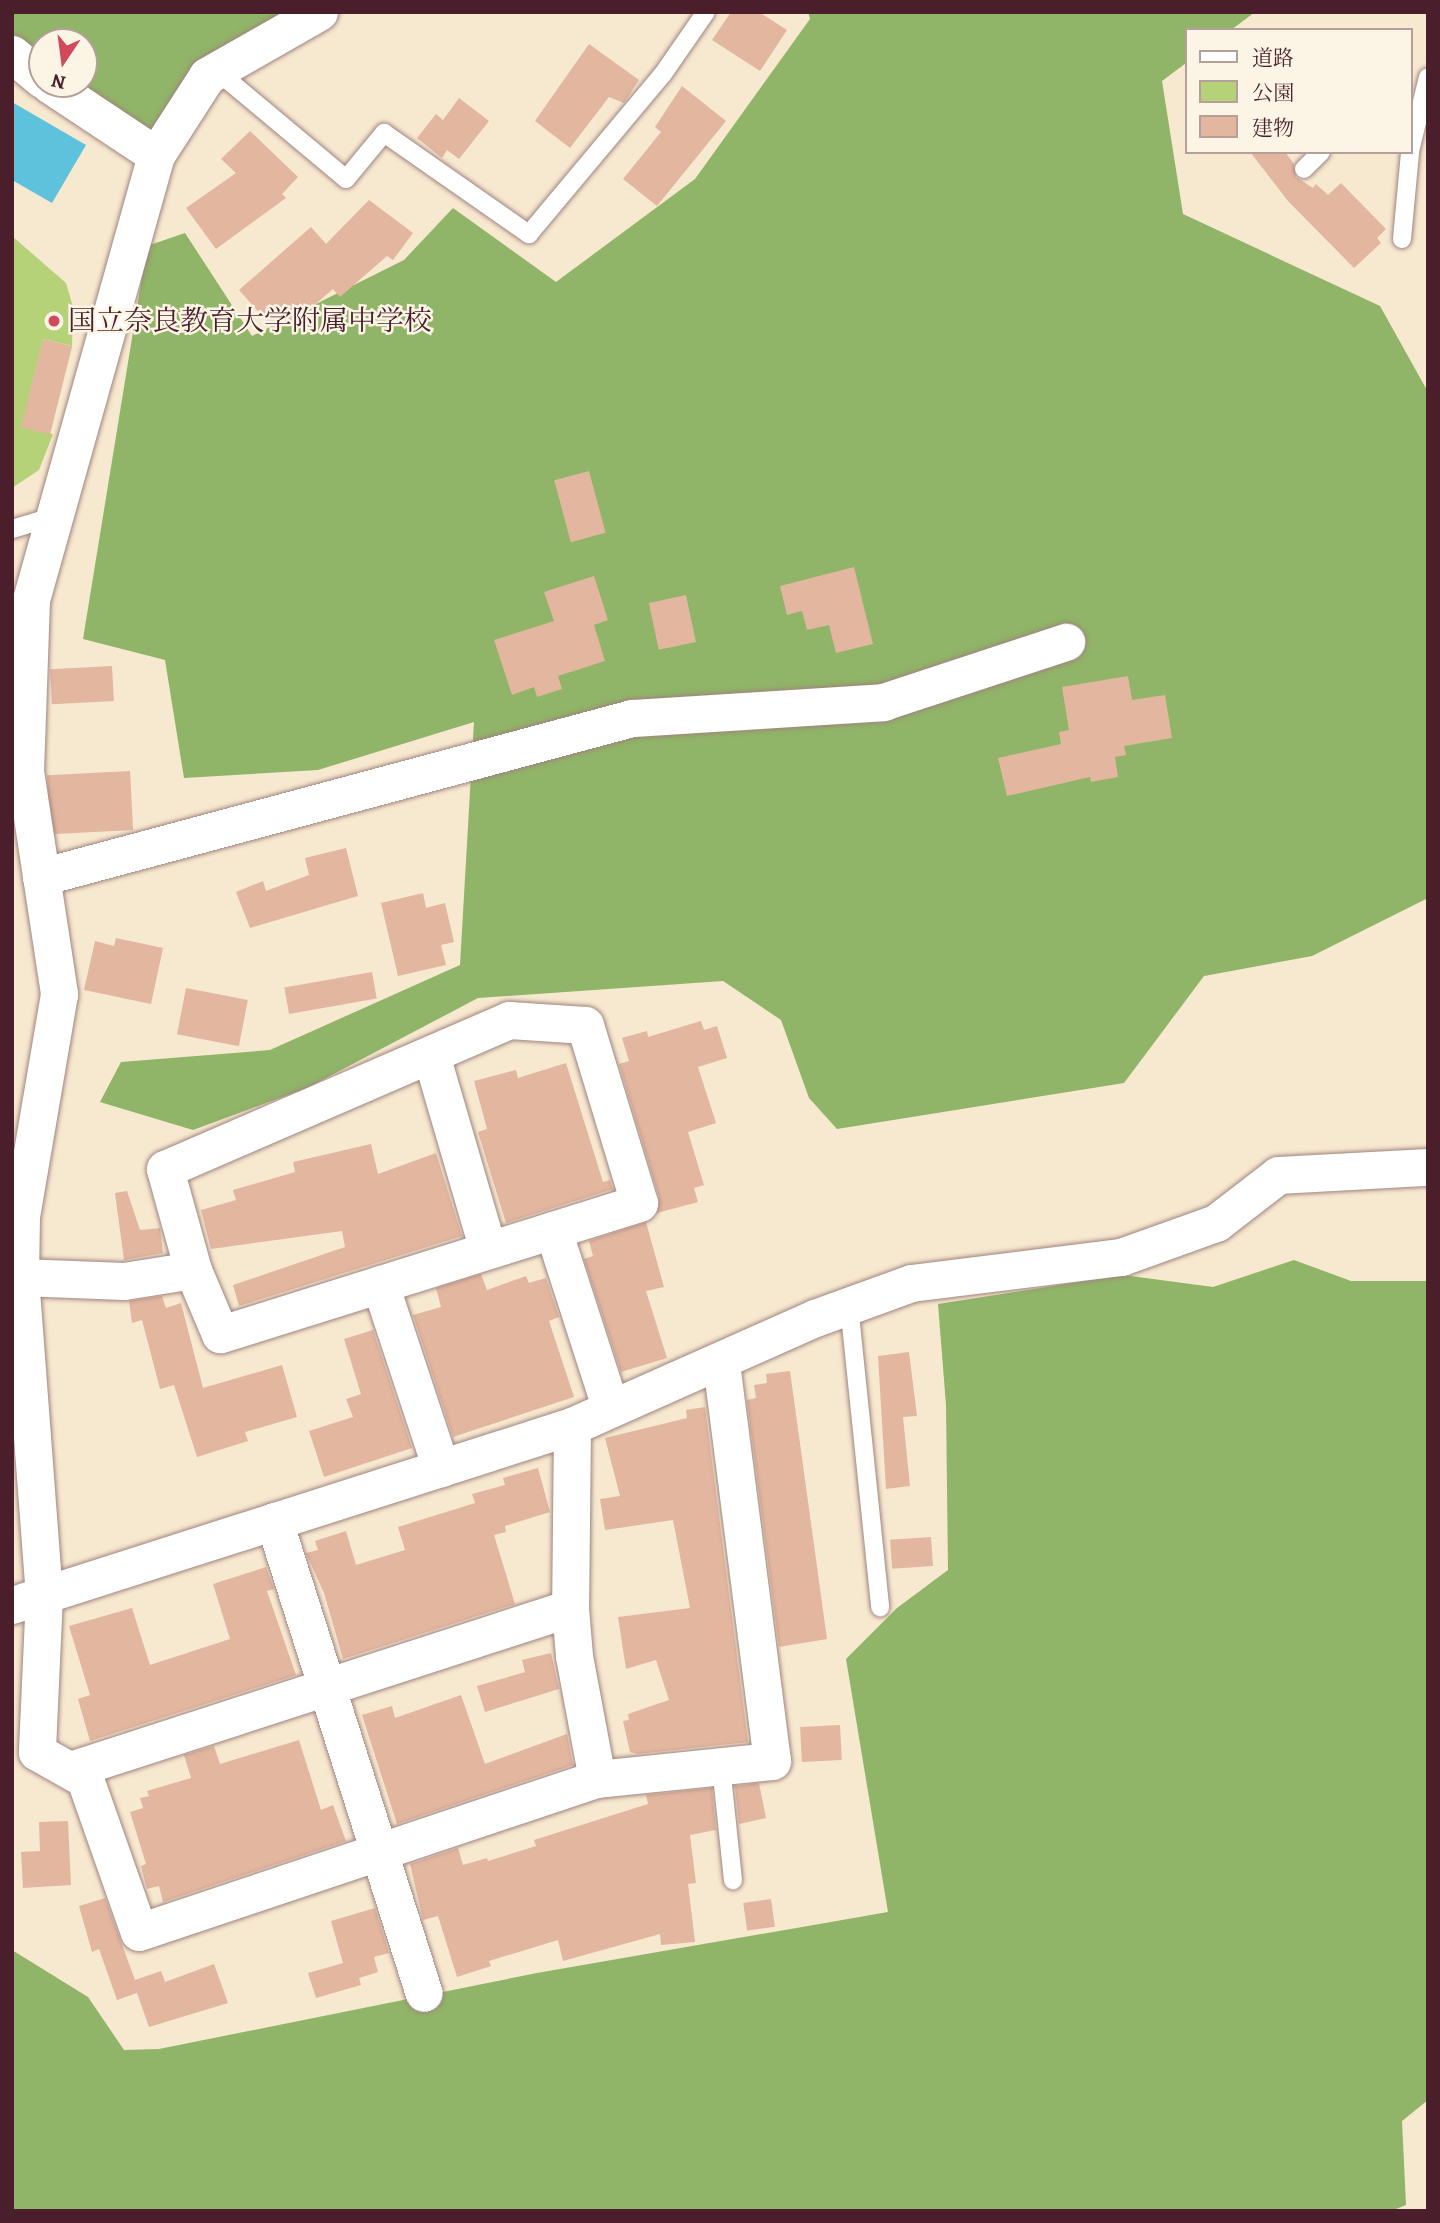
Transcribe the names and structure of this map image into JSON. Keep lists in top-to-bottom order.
{
  "places": ["国立奈良教育大学附属中学校"],
  "legend": ["道路", "公園", "建物"],
  "north": "bottom"
}
